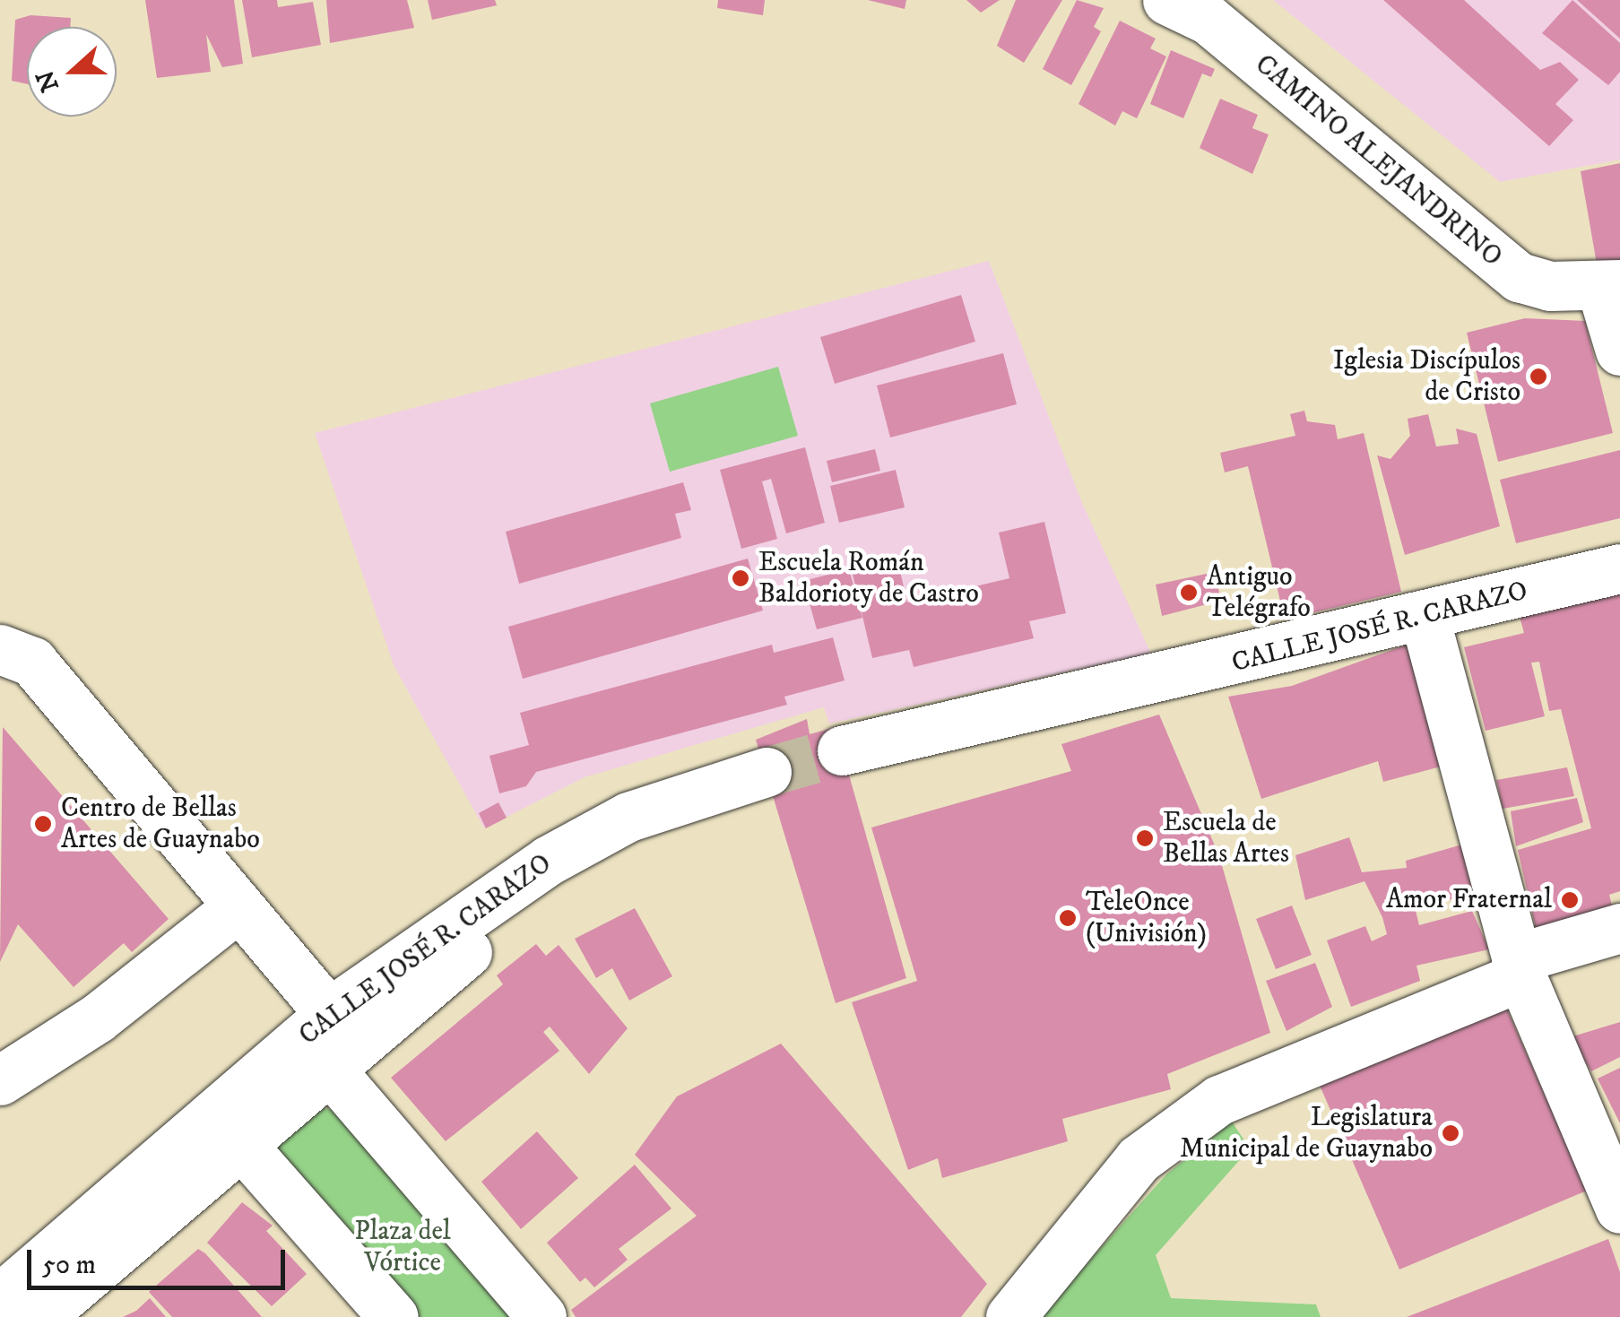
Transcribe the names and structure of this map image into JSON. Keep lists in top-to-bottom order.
{
  "streets": {
    "street": ["CAMINO ALEJANDRINO", "CALLE JOSÉ R. CARAZO"]
  },
  "parks": ["Plaza del Vórtice"],
  "places": [
    "Iglesia Discípulos de Cristo",
    "Escuela Román Baldorioty de Castro",
    "Antiguo Telégrafo",
    "Centro de Bellas Artes de Guaynabo",
    "Escuela de Bellas Artes",
    "Amor Fraternal",
    "TeleOnce (Univisión)",
    "Legislatura Municipal de Guaynabo"
  ],
  "scale_bar": "50 m",
  "north": "left"
}
